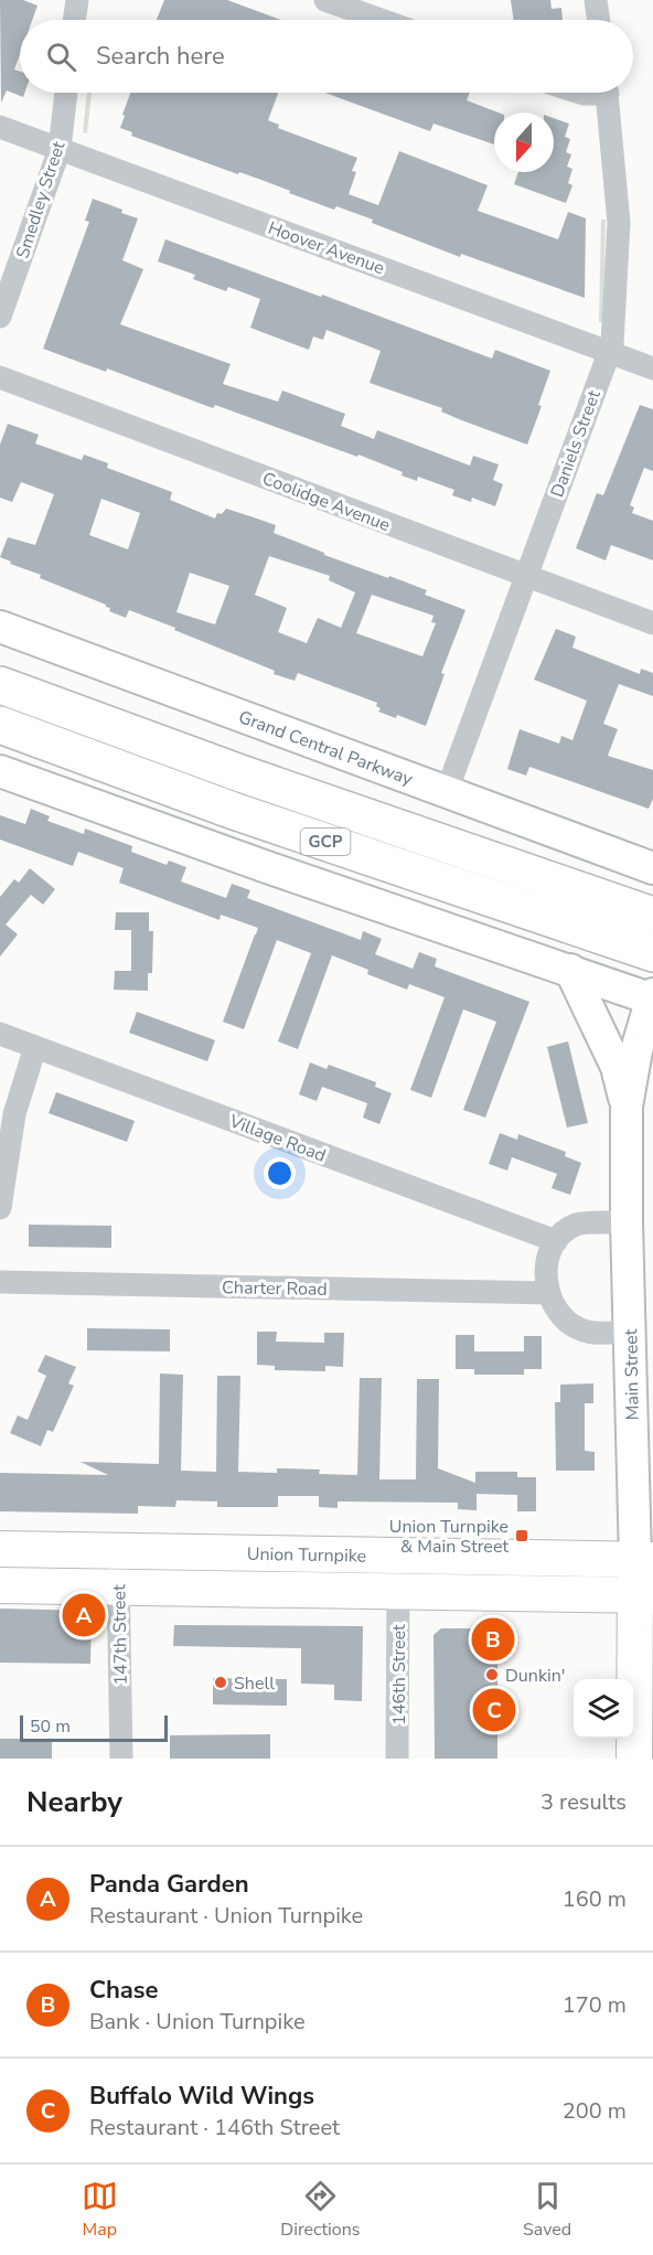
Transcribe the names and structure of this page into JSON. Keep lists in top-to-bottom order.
{
  "streets": {
    "highway": ["GCP"],
    "main road": ["Grand Central Parkway", "Main Street", "Union Turnpike"],
    "street": [
      "Smedley Street",
      "Hoover Avenue",
      "Daniels Street",
      "Coolidge Avenue",
      "Village Road",
      "Charter Road",
      "147th Street",
      "146th Street"
    ]
  },
  "crossings": [
    ["Smedley Street", "Hoover Avenue"],
    ["Hoover Avenue", "Daniels Street"],
    ["Daniels Street", "Coolidge Avenue"],
    ["Daniels Street", "Grand Central Parkway"],
    ["Main Street", "Union Turnpike"],
    ["Union Turnpike", "147th Street"],
    ["Union Turnpike", "146th Street"]
  ],
  "places": {
    "transit": ["Union Turnpike & Main Street"],
    "other": ["Dunkin'", "Shell"]
  },
  "scale_bar": "50 m",
  "north": "bottom",
  "page": {
    "search": "Search here",
    "pins": ["A", "B", "C"],
    "scale": "50 m",
    "heading": ["Nearby", "3 results"],
    "list": [
      {
        "mark": "A",
        "name": "Panda Garden",
        "note": "Restaurant · Union Turnpike",
        "value": "160 m"
      },
      {
        "mark": "B",
        "name": "Chase",
        "note": "Bank · Union Turnpike",
        "value": "170 m"
      },
      {
        "mark": "C",
        "name": "Buffalo Wild Wings",
        "note": "Restaurant · 146th Street",
        "value": "200 m"
      }
    ],
    "nav": ["Map", "Directions", "Saved"]
  }
}
